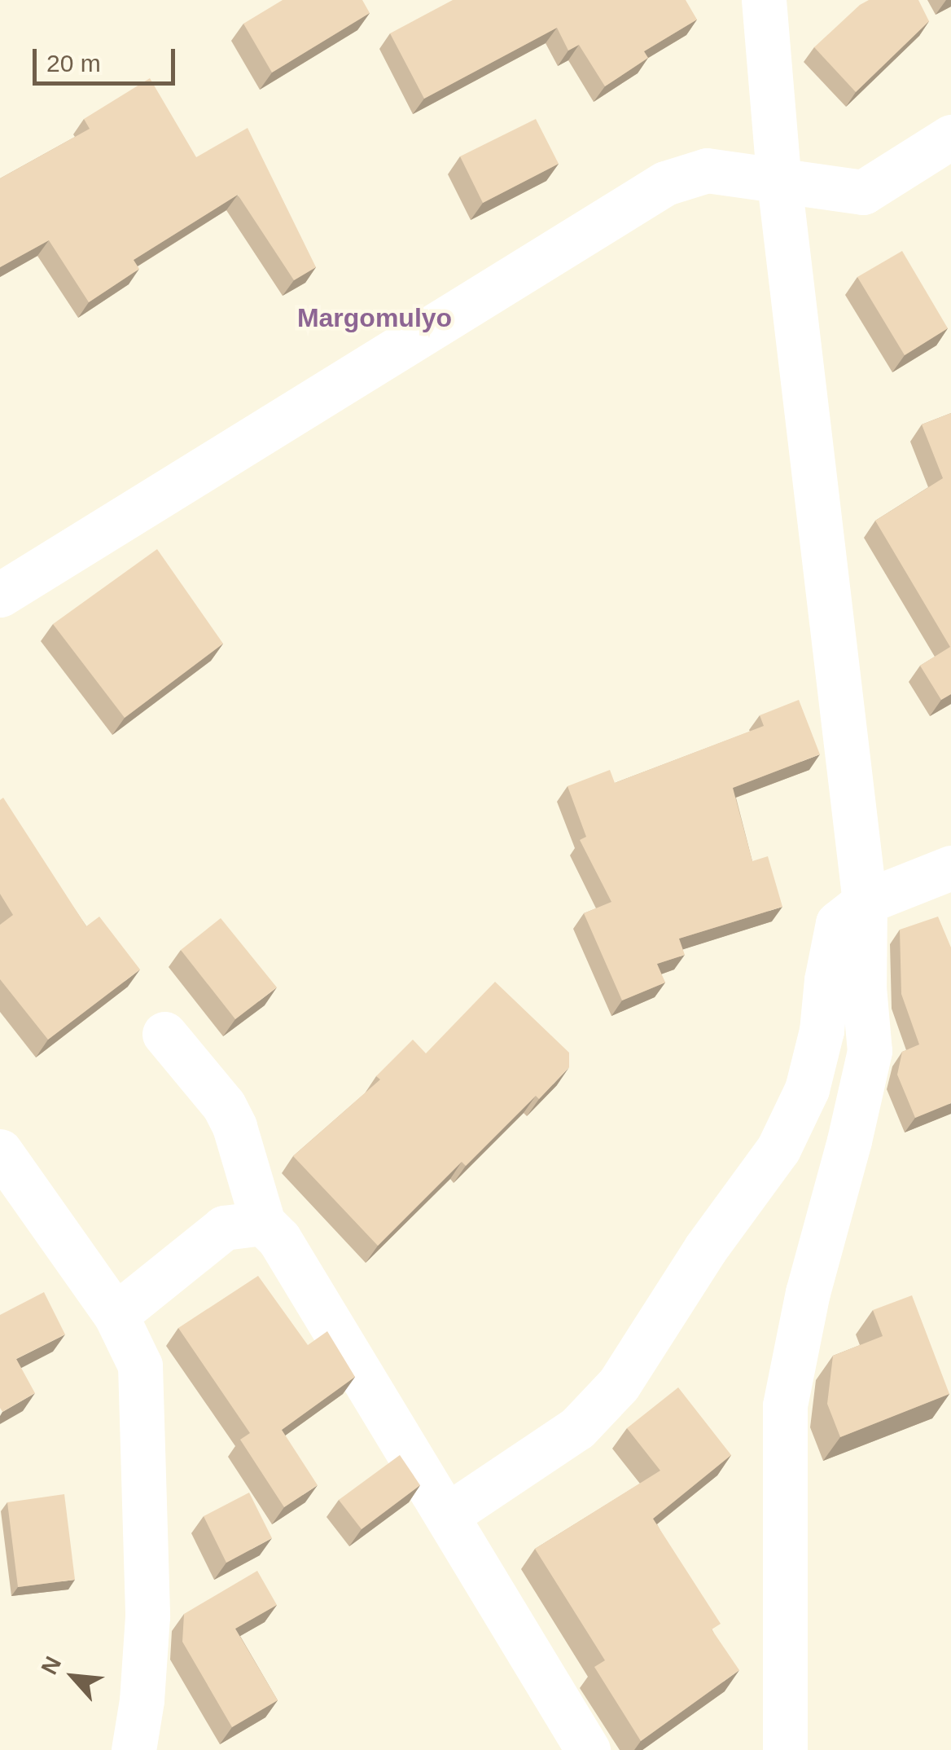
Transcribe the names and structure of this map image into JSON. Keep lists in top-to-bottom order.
{
  "districts": ["Margomulyo"],
  "scale_bar": "20 m",
  "north": "top left"
}
